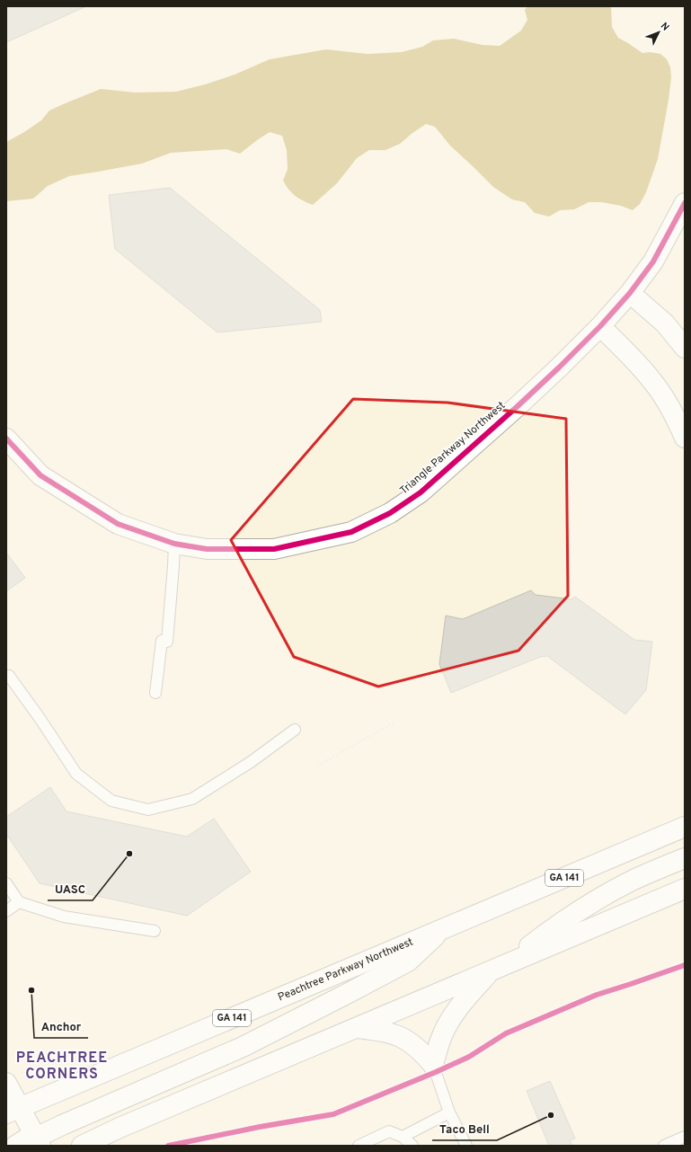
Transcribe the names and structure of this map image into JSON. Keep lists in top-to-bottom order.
{
  "streets": {
    "main road": ["Triangle Parkway Northwest", "GA 141", "Peachtree Parkway Northwest"]
  },
  "districts": ["PEACHTREE CORNERS"],
  "places": ["UASC", "Anchor", "Taco Bell"],
  "north": "top right"
}
